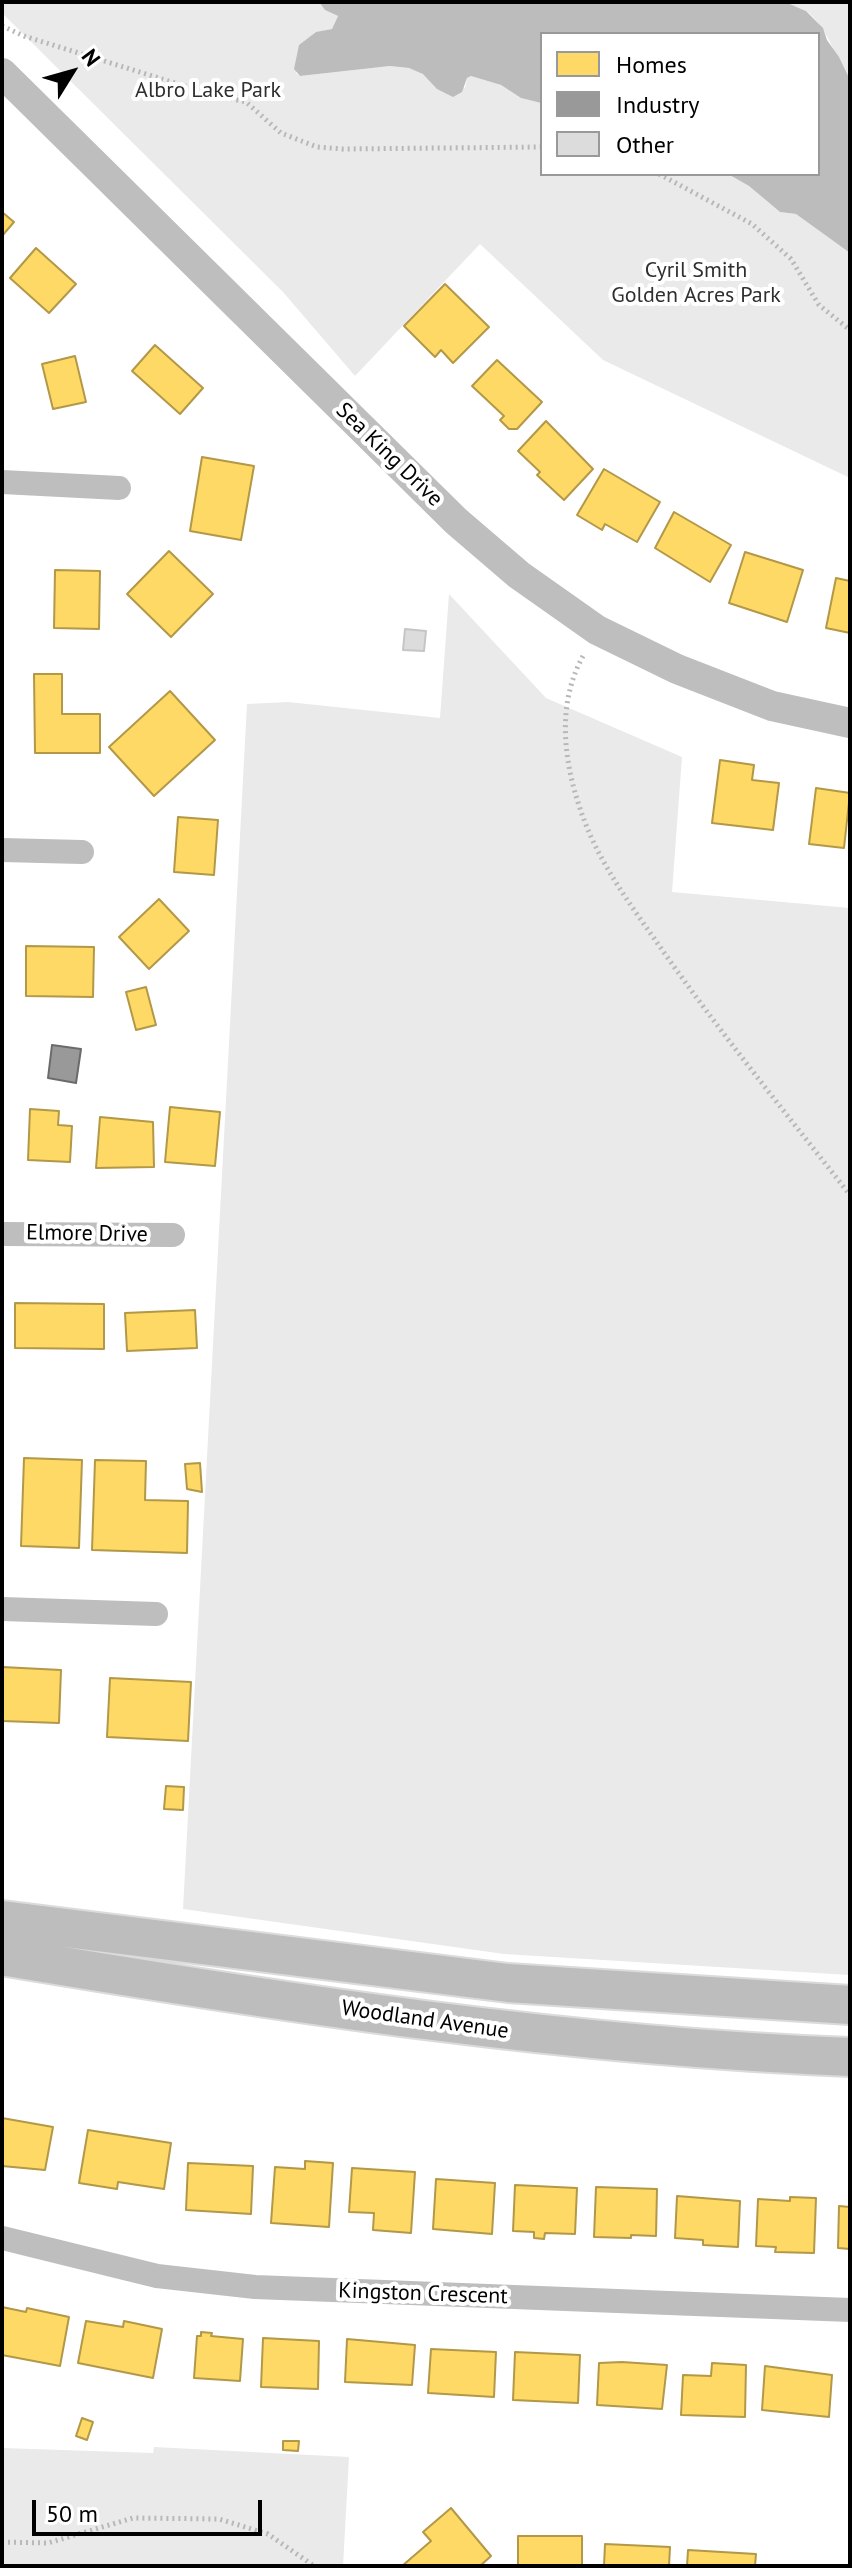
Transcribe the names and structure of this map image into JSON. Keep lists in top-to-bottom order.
{
  "streets": {
    "main road": ["Woodland Avenue"],
    "street": ["Sea King Drive", "Elmore Drive", "Kingston Crescent"]
  },
  "parks": ["Albro Lake Park", "Cyril Smith Golden Acres Park"],
  "legend": ["Homes", "Industry", "Other"],
  "scale_bar": "50 m",
  "north": "top right"
}
